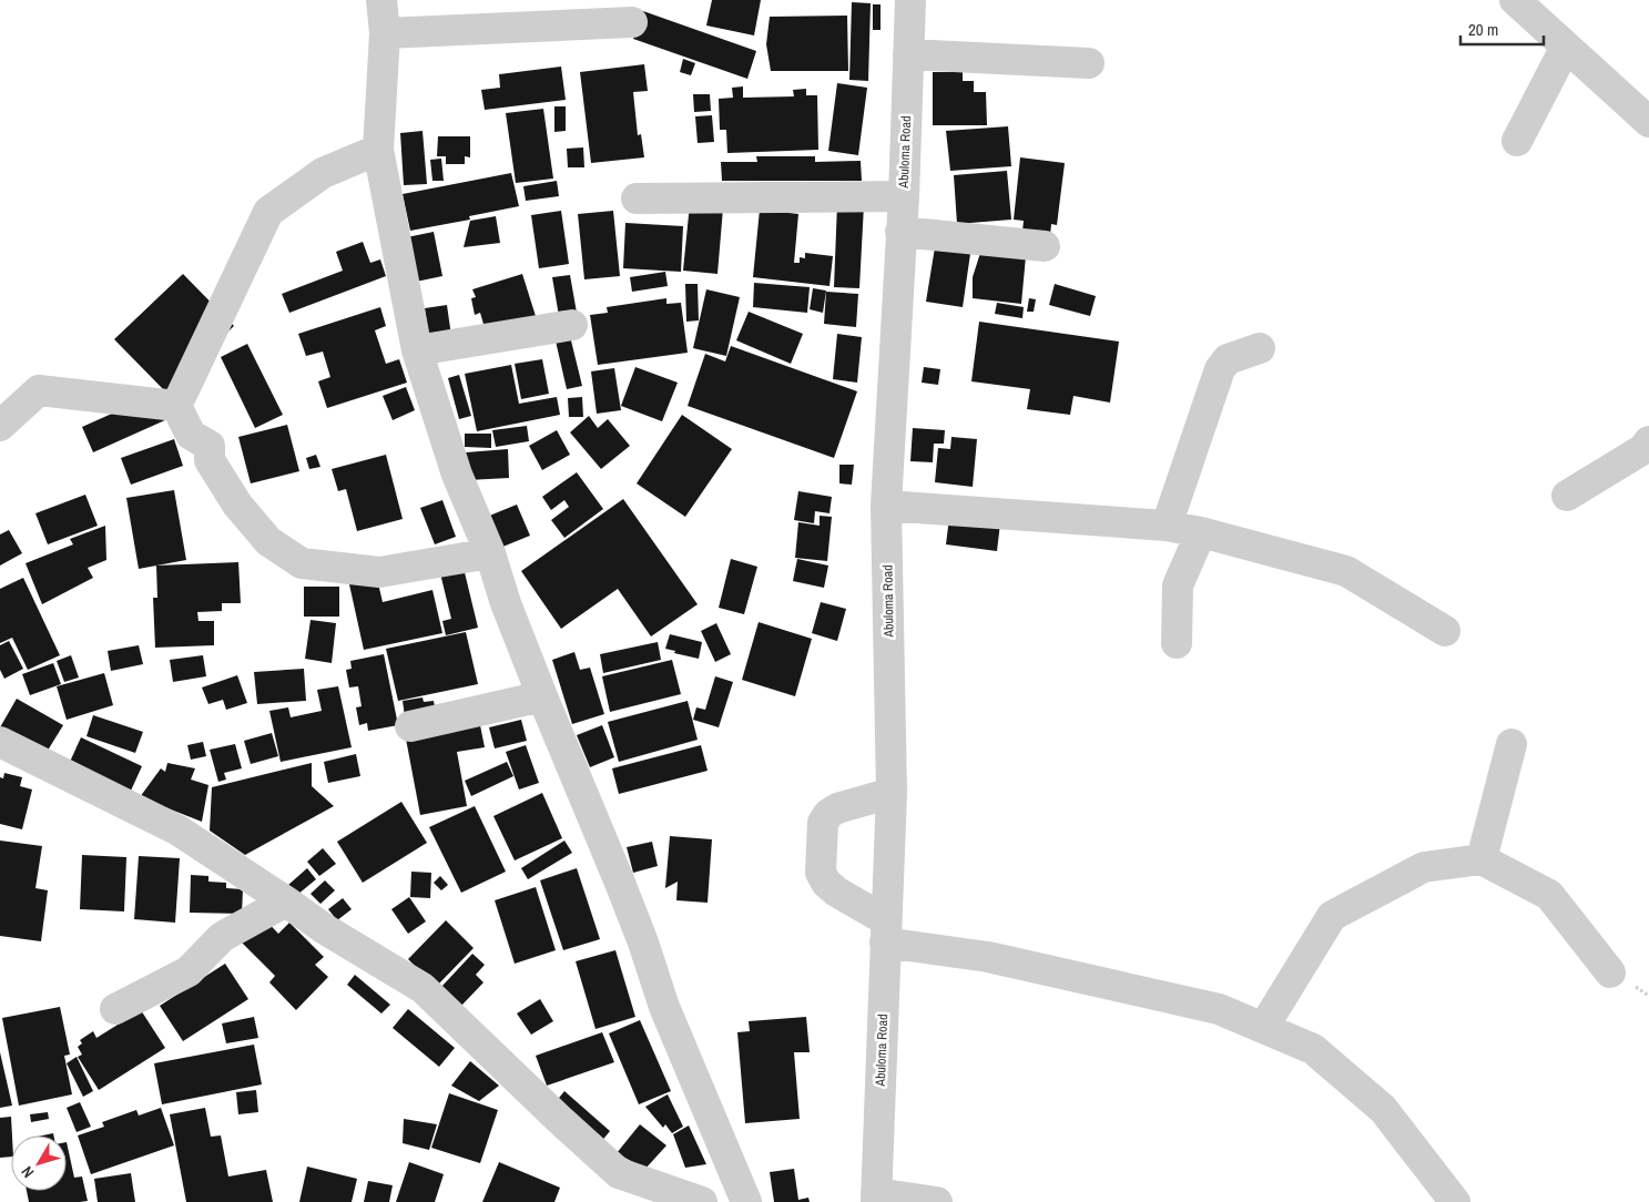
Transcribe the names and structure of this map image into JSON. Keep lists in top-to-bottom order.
{
  "streets": {
    "street": ["Abuloma Road"]
  },
  "scale_bar": "20 m",
  "north": "bottom left"
}
